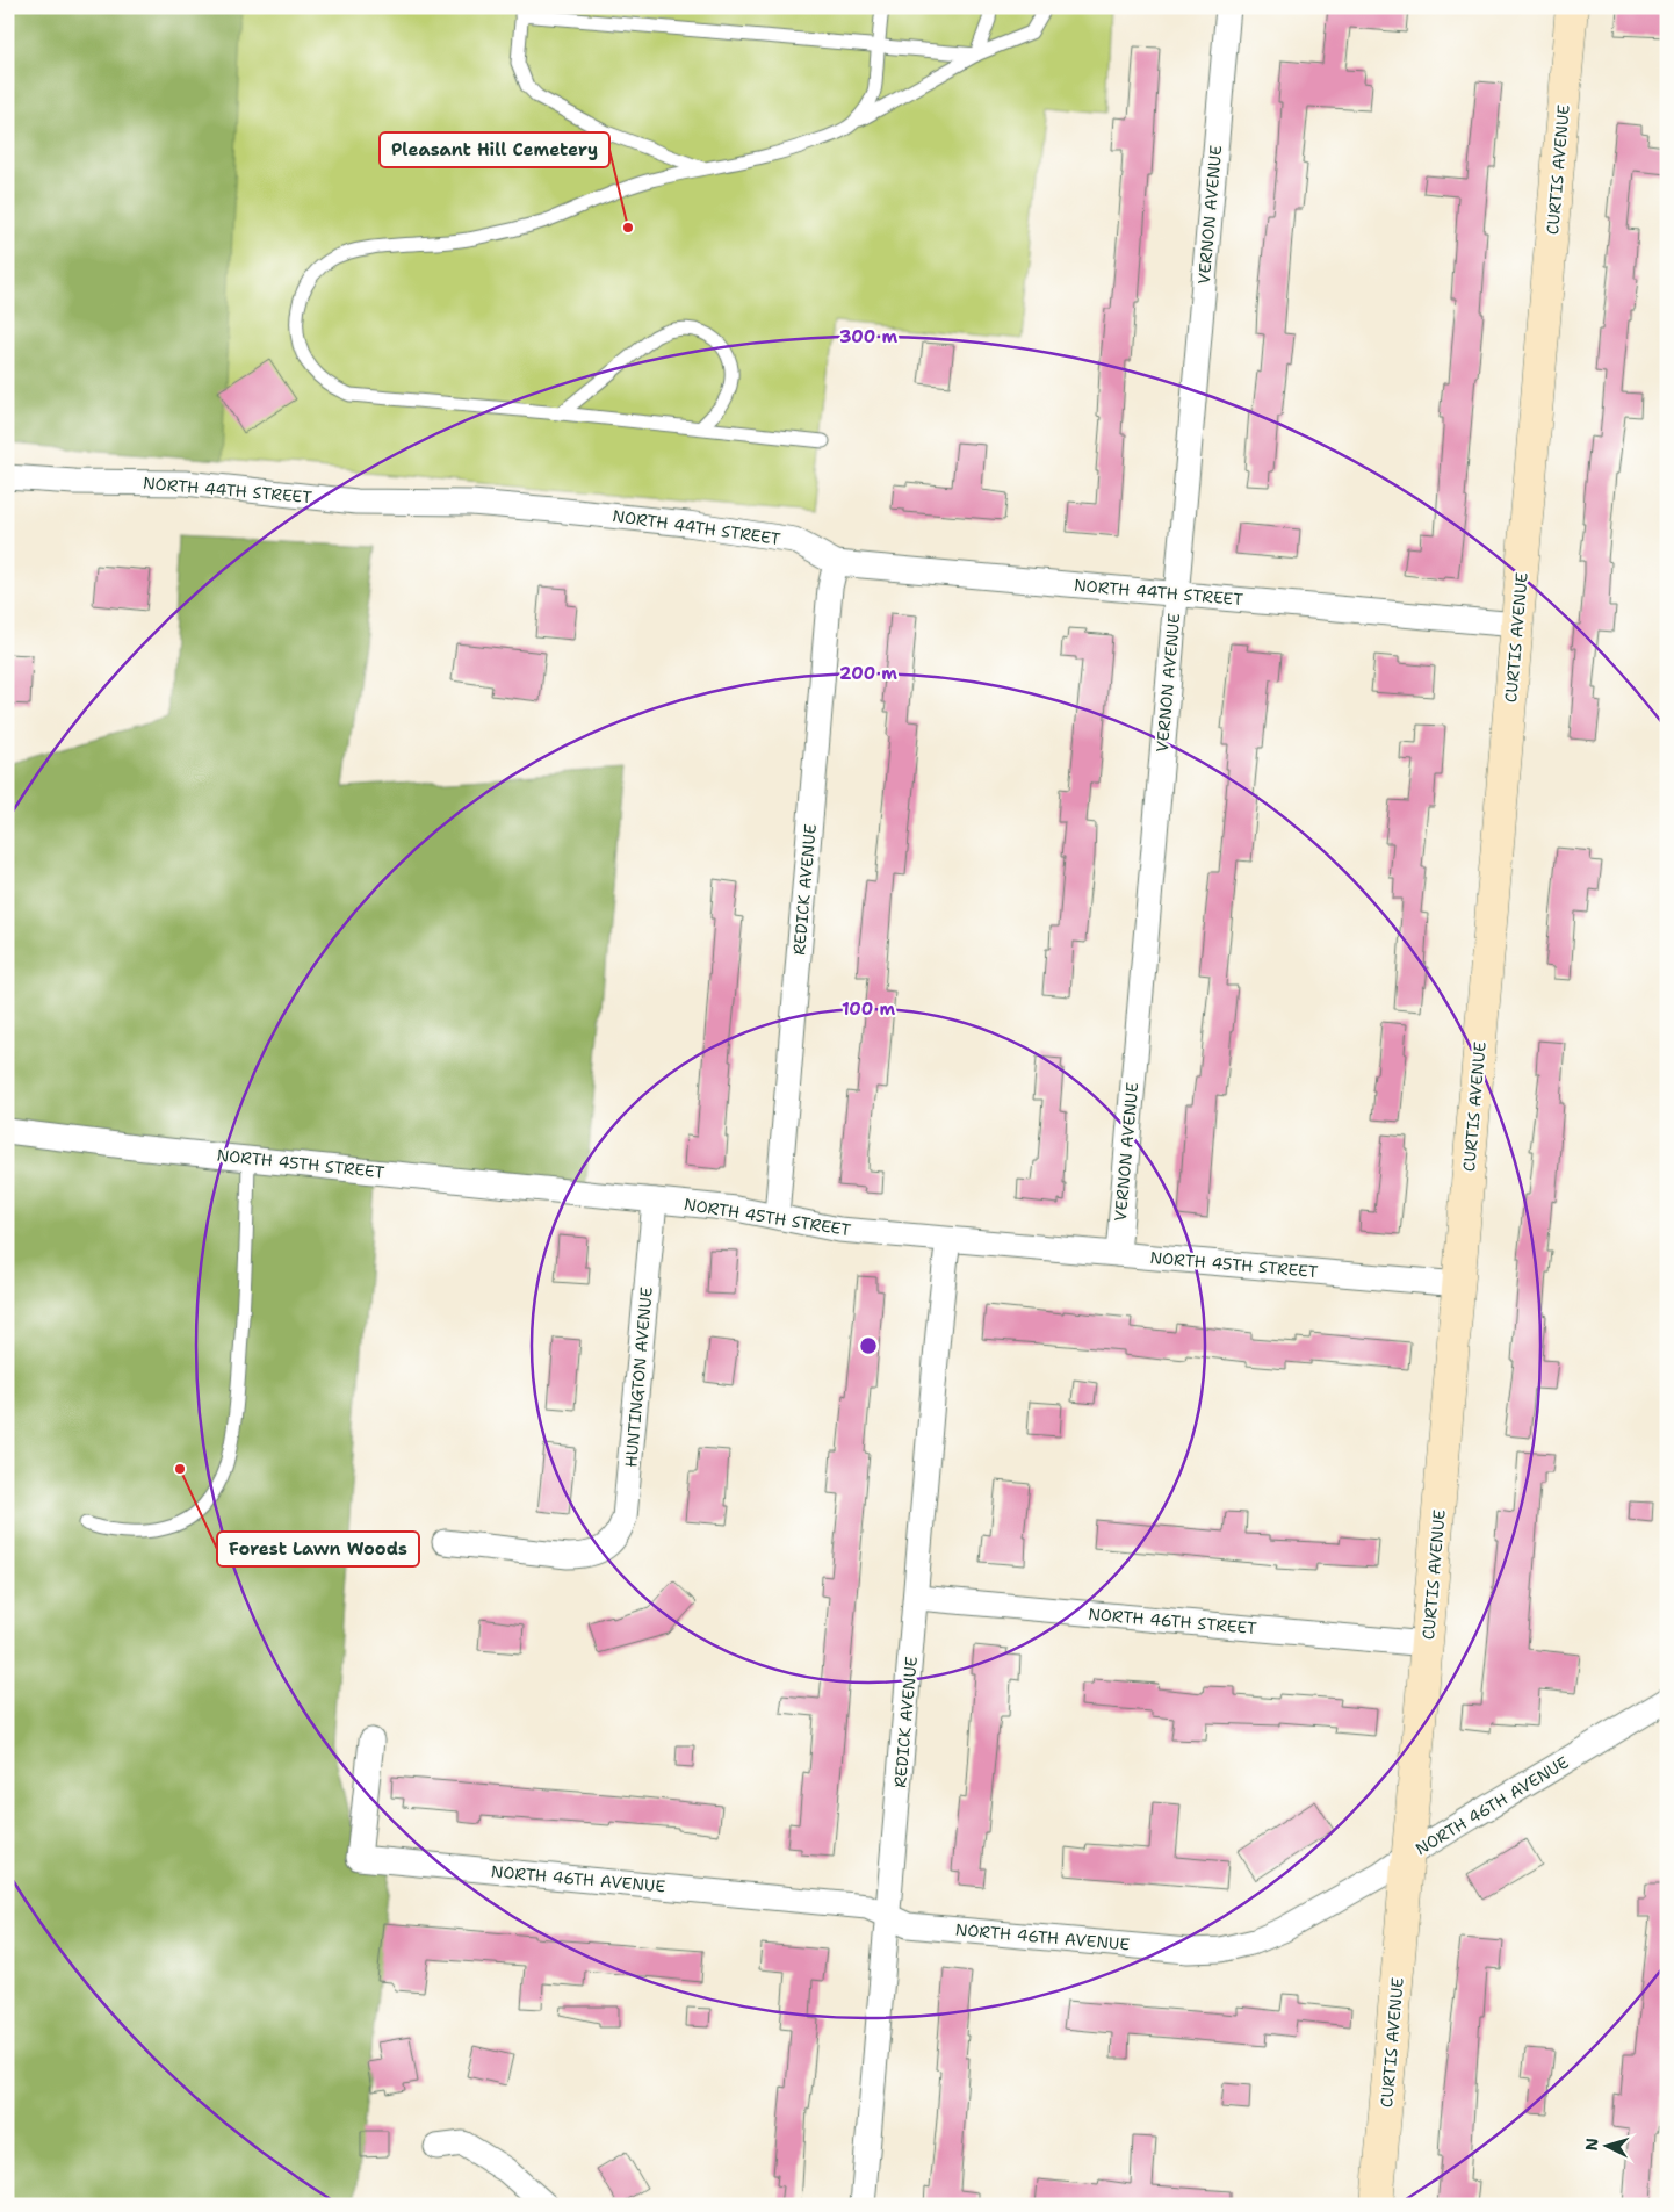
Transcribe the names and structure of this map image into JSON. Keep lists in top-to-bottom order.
{
  "streets": {
    "street": [
      "CURTIS AVENUE",
      "VERNON AVENUE",
      "NORTH 44TH STREET",
      "REDICK AVENUE",
      "NORTH 45TH STREET",
      "HUNTINGTON AVENUE",
      "NORTH 46TH STREET",
      "NORTH 46TH AVENUE"
    ]
  },
  "crossings": [
    ["CURTIS AVENUE", "NORTH 44TH STREET"],
    ["CURTIS AVENUE", "NORTH 45TH STREET"],
    ["CURTIS AVENUE", "NORTH 46TH STREET"],
    ["CURTIS AVENUE", "NORTH 46TH AVENUE"],
    ["VERNON AVENUE", "NORTH 44TH STREET"],
    ["VERNON AVENUE", "NORTH 45TH STREET"],
    ["NORTH 44TH STREET", "REDICK AVENUE"],
    ["REDICK AVENUE", "NORTH 45TH STREET"],
    ["REDICK AVENUE", "NORTH 46TH STREET"],
    ["REDICK AVENUE", "NORTH 46TH AVENUE"],
    ["NORTH 45TH STREET", "HUNTINGTON AVENUE"]
  ],
  "places": ["Pleasant Hill Cemetery", "Forest Lawn Woods"],
  "north": "left",
  "rings": ["300 m", "200 m", "100 m"]
}
